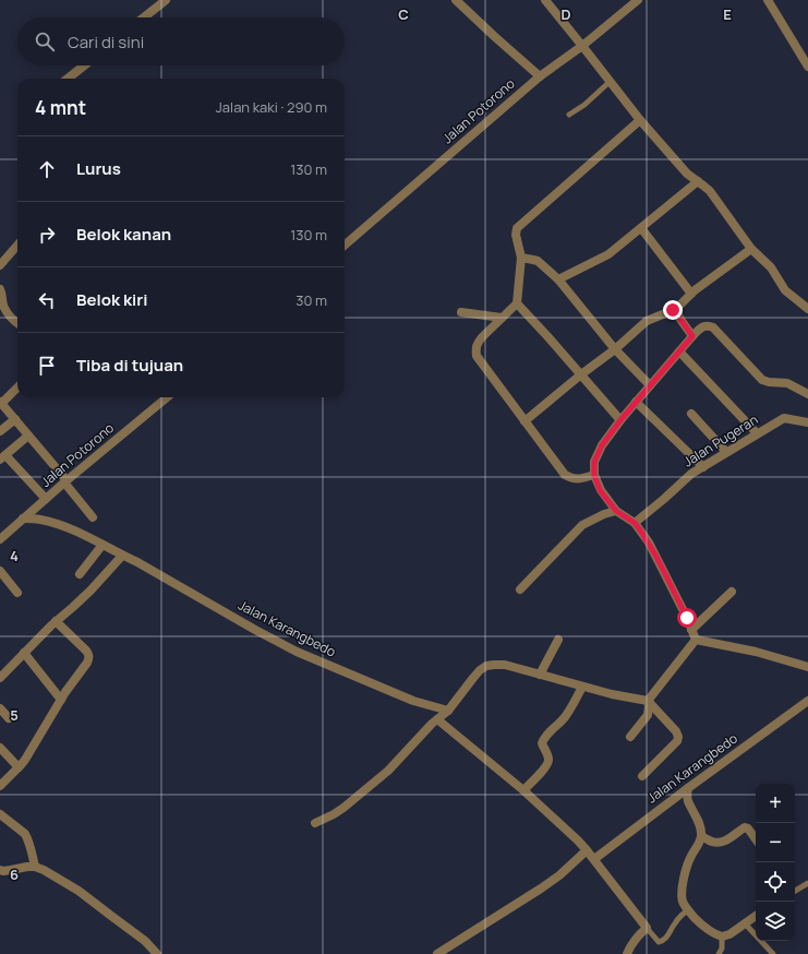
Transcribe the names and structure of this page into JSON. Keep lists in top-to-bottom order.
{
  "streets": {
    "street": ["Jalan Potorono", "Jalan Pugeran", "Jalan Karangbedo"]
  },
  "crossings": [
    ["Jalan Potorono", "Jalan Karangbedo"]
  ],
  "page": {
    "search": "Cari di sini",
    "heading": ["4 mnt", "Jalan kaki · 290 m"],
    "list": [
      ["Lurus", "130 m"],
      ["Belok kanan", "130 m"],
      ["Belok kiri", "30 m"],
      "Tiba di tujuan"
    ],
    "map_buttons": ["+", "−"]
  },
  "grid": {
    "columns": ["C", "D", "E"],
    "rows": ["4", "5", "6"]
  }
}
